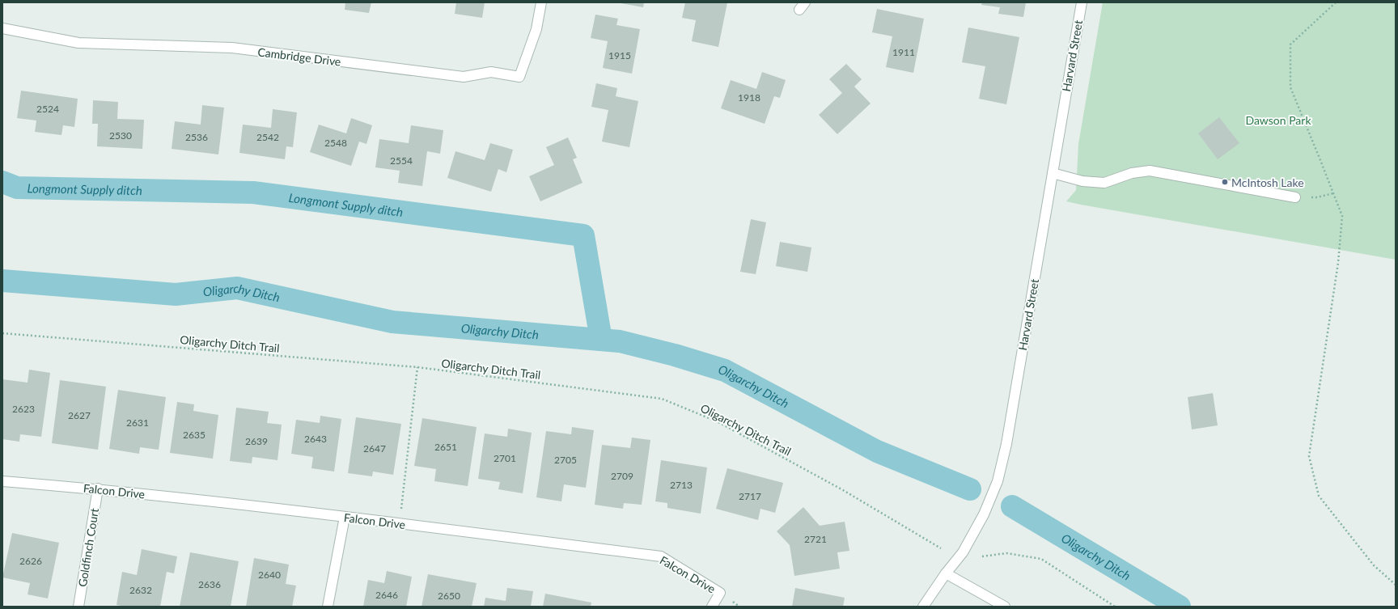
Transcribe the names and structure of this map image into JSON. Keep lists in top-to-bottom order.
{
  "streets": {
    "street": [
      "Harvard Street",
      "Cambridge Drive",
      "Falcon Drive",
      "Goldfinch Court"
    ],
    "path": ["Oligarchy Ditch Trail"]
  },
  "crossings": [
    ["Falcon Drive", "Goldfinch Court"]
  ],
  "water": ["Longmont Supply ditch", "Oligarchy Ditch"],
  "parks": ["Dawson Park"],
  "places": ["McIntosh Lake"],
  "house_numbers": [
    "1911",
    "1915",
    "1918",
    "2524",
    "2530",
    "2536",
    "2542",
    "2548",
    "2554",
    "2623",
    "2627",
    "2631",
    "2635",
    "2643",
    "2639",
    "2651",
    "2647",
    "2701",
    "2705",
    "2709",
    "2713",
    "2717",
    "2721",
    "2626",
    "2640",
    "2636",
    "2632",
    "2646",
    "2650"
  ]
}
